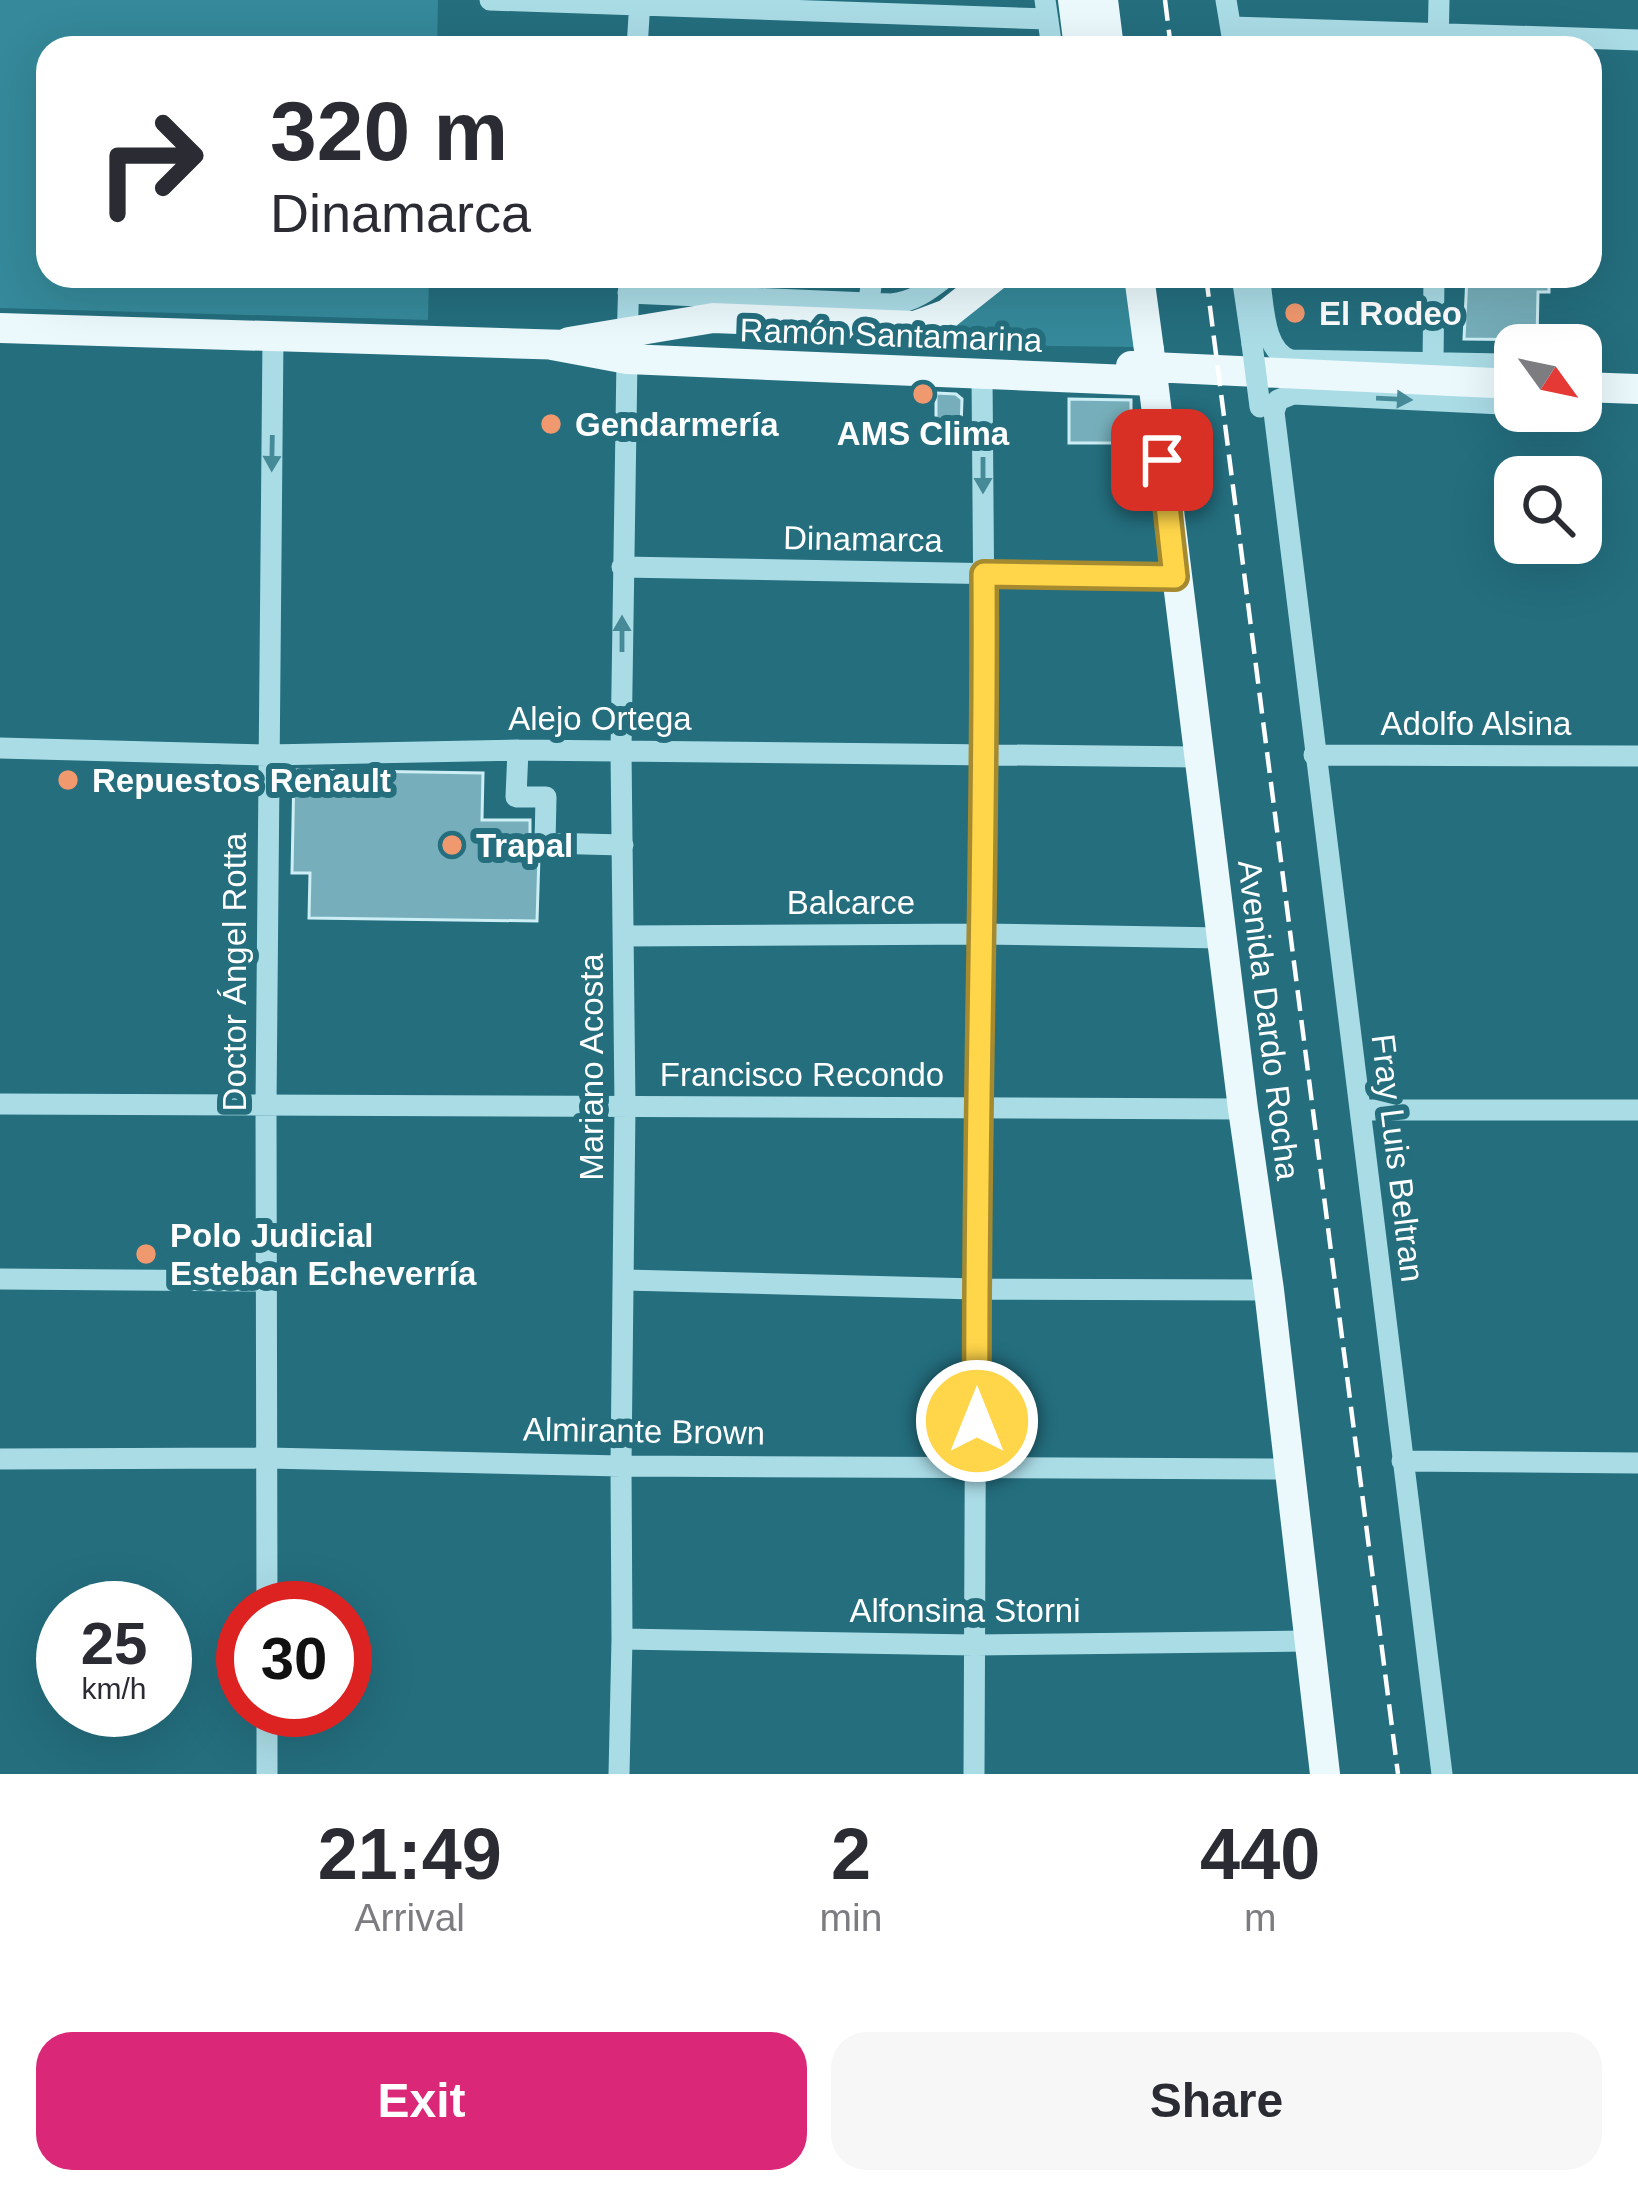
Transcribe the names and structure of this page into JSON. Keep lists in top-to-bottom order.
{
  "streets": {
    "main road": ["Ramón Santamarina", "Avenida Dardo Rocha"],
    "street": [
      "Dinamarca",
      "Alejo Ortega",
      "Adolfo Alsina",
      "Balcarce",
      "Doctor Ángel Rotta",
      "Mariano Acosta",
      "Francisco Recondo",
      "Fray Luis Beltran",
      "Almirante Brown",
      "Alfonsina Storni"
    ]
  },
  "crossings": [
    ["Ramón Santamarina", "Doctor Ángel Rotta"],
    ["Ramón Santamarina", "Avenida Dardo Rocha"],
    ["Ramón Santamarina", "Mariano Acosta"],
    ["Dinamarca", "Avenida Dardo Rocha"],
    ["Dinamarca", "Mariano Acosta"],
    ["Alejo Ortega", "Doctor Ángel Rotta"],
    ["Alejo Ortega", "Avenida Dardo Rocha"],
    ["Alejo Ortega", "Mariano Acosta"],
    ["Adolfo Alsina", "Fray Luis Beltran"],
    ["Balcarce", "Avenida Dardo Rocha"],
    ["Balcarce", "Mariano Acosta"],
    ["Doctor Ángel Rotta", "Francisco Recondo"],
    ["Doctor Ángel Rotta", "Almirante Brown"],
    ["Avenida Dardo Rocha", "Francisco Recondo"],
    ["Avenida Dardo Rocha", "Almirante Brown"],
    ["Avenida Dardo Rocha", "Alfonsina Storni"],
    ["Mariano Acosta", "Francisco Recondo"],
    ["Mariano Acosta", "Almirante Brown"],
    ["Mariano Acosta", "Alfonsina Storni"]
  ],
  "places": [
    "El Rodeo",
    "AMS Clima",
    "Gendarmería",
    "Repuestos Renault",
    "Trapal",
    "Polo Judicial Esteban Echeverría"
  ],
  "north": "bottom right",
  "page": {
    "turn": ["320 m", "Dinamarca"],
    "speed": "25 km/h",
    "limit": "30",
    "eta": [
      "21:49",
      "Arrival",
      "2",
      "min",
      "440",
      "m"
    ],
    "buttons": ["Exit", "Share"]
  }
}
